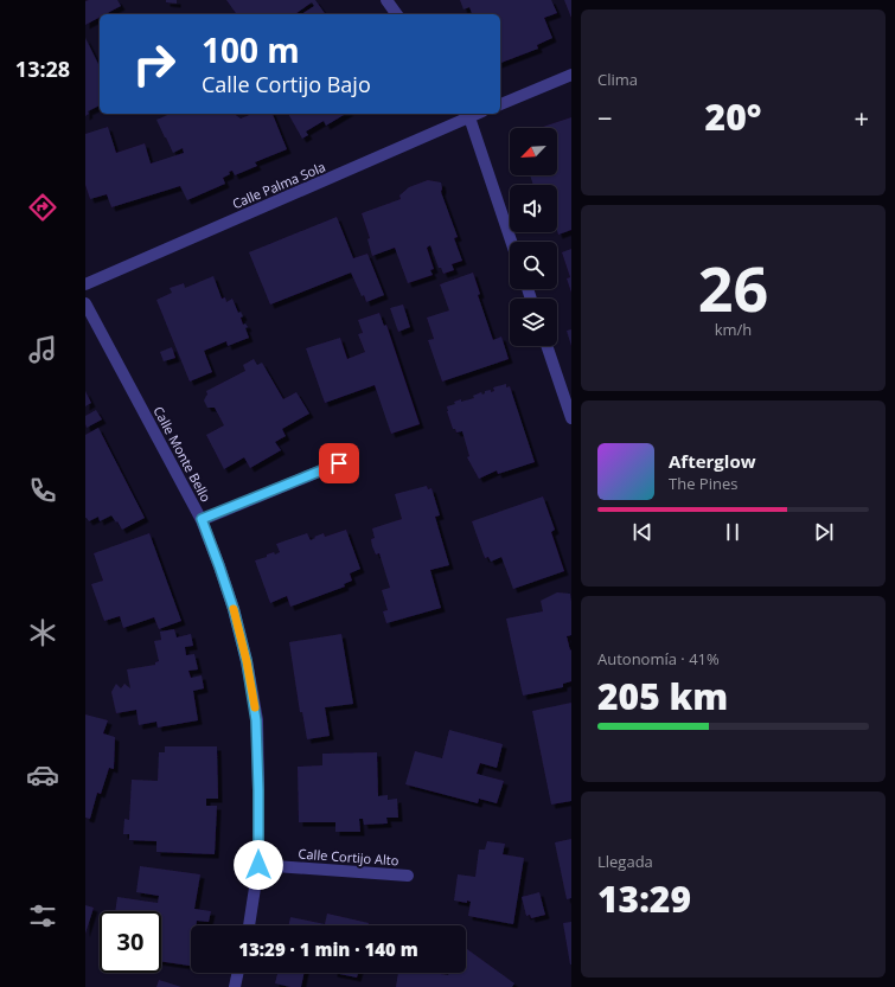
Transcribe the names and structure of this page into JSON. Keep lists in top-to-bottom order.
{
  "streets": {
    "street": ["Calle Palma Sola", "Calle Monte Bello", "Calle Cortijo Alto"]
  },
  "crossings": [
    ["Calle Monte Bello", "Calle Cortijo Alto"]
  ],
  "north": "bottom left",
  "page": {
    "tabs": "13:28",
    "tile": [
      "Clima",
      ["26", "km/h"],
      ["Autonomía · 41%", "205 km"],
      ["Llegada", "13:29"]
    ],
    "turn": ["100 m", "Calle Cortijo Bajo"],
    "heat": ["−", "20°", "+"],
    "song": ["Afterglow", "The Pines"],
    "limit": "30",
    "trip": "13:29 · 1 min · 140 m"
  }
}
